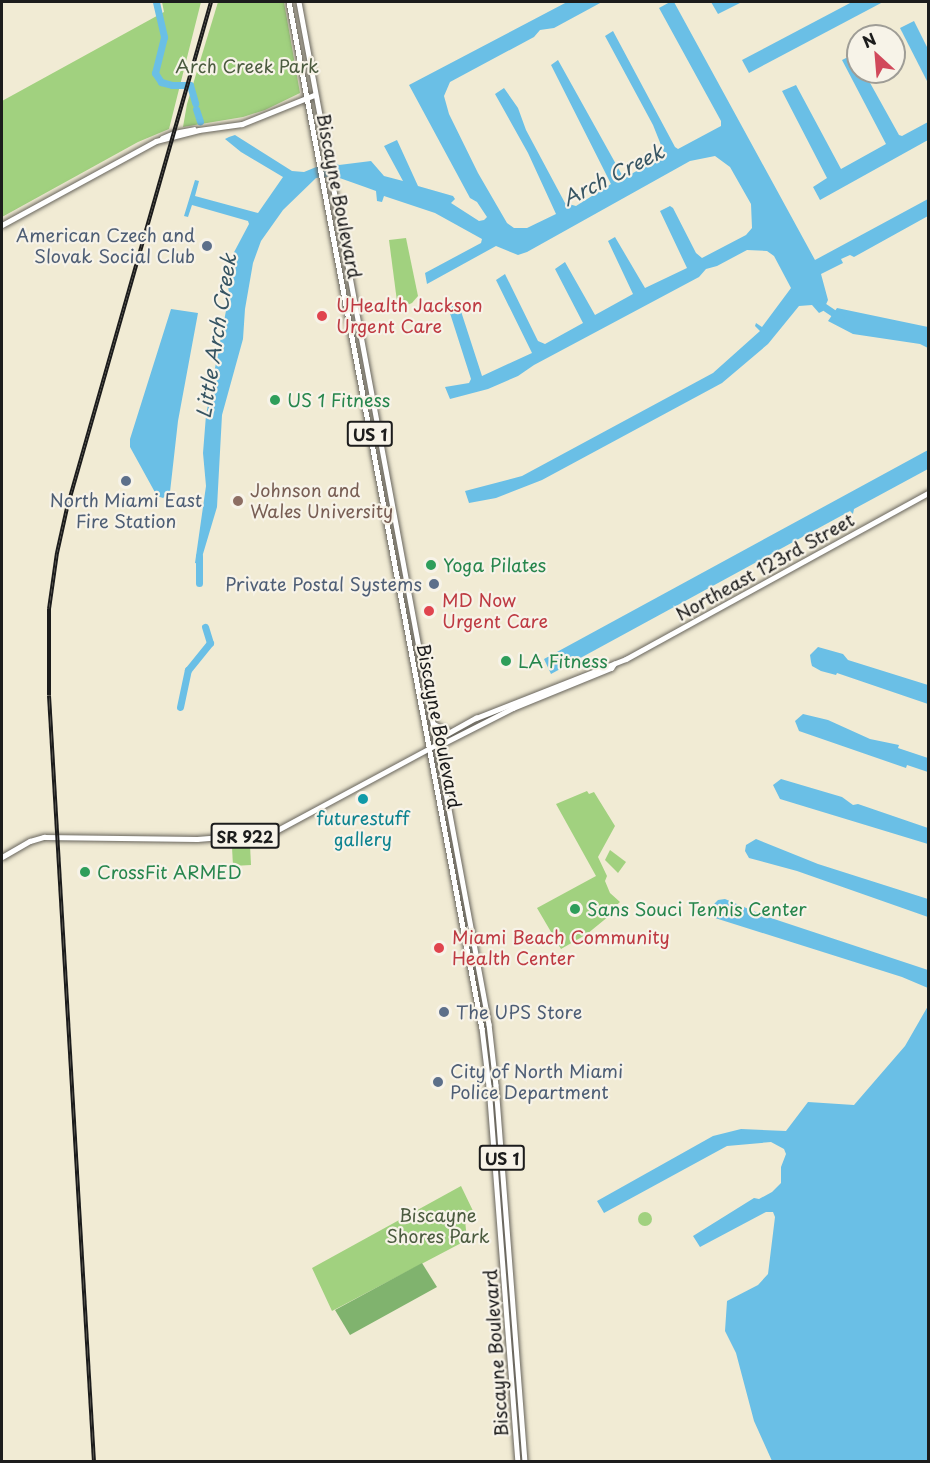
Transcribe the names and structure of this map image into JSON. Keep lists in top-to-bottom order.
{
  "streets": {
    "main road": [
      "Biscayne Boulevard",
      "US 1",
      "Northeast 123rd Street",
      "SR 922"
    ]
  },
  "crossings": [
    ["Biscayne Boulevard", "Northeast 123rd Street"]
  ],
  "water": ["Arch Creek", "Little Arch Creek"],
  "parks": ["Arch Creek Park", "Biscayne Shores Park"],
  "places": [
    "American Czech and Slovak Social Club",
    "UHealth Jackson Urgent Care",
    "US 1 Fitness",
    "North Miami East Fire Station",
    "Johnson and Wales University",
    "Yoga Pilates",
    "Private Postal Systems",
    "MD Now Urgent Care",
    "LA Fitness",
    "futurestuff gallery",
    "CrossFit ARMED",
    "Sans Souci Tennis Center",
    "Miami Beach Community Health Center",
    "The UPS Store",
    "City of North Miami Police Department"
  ],
  "north": "top left"
}
